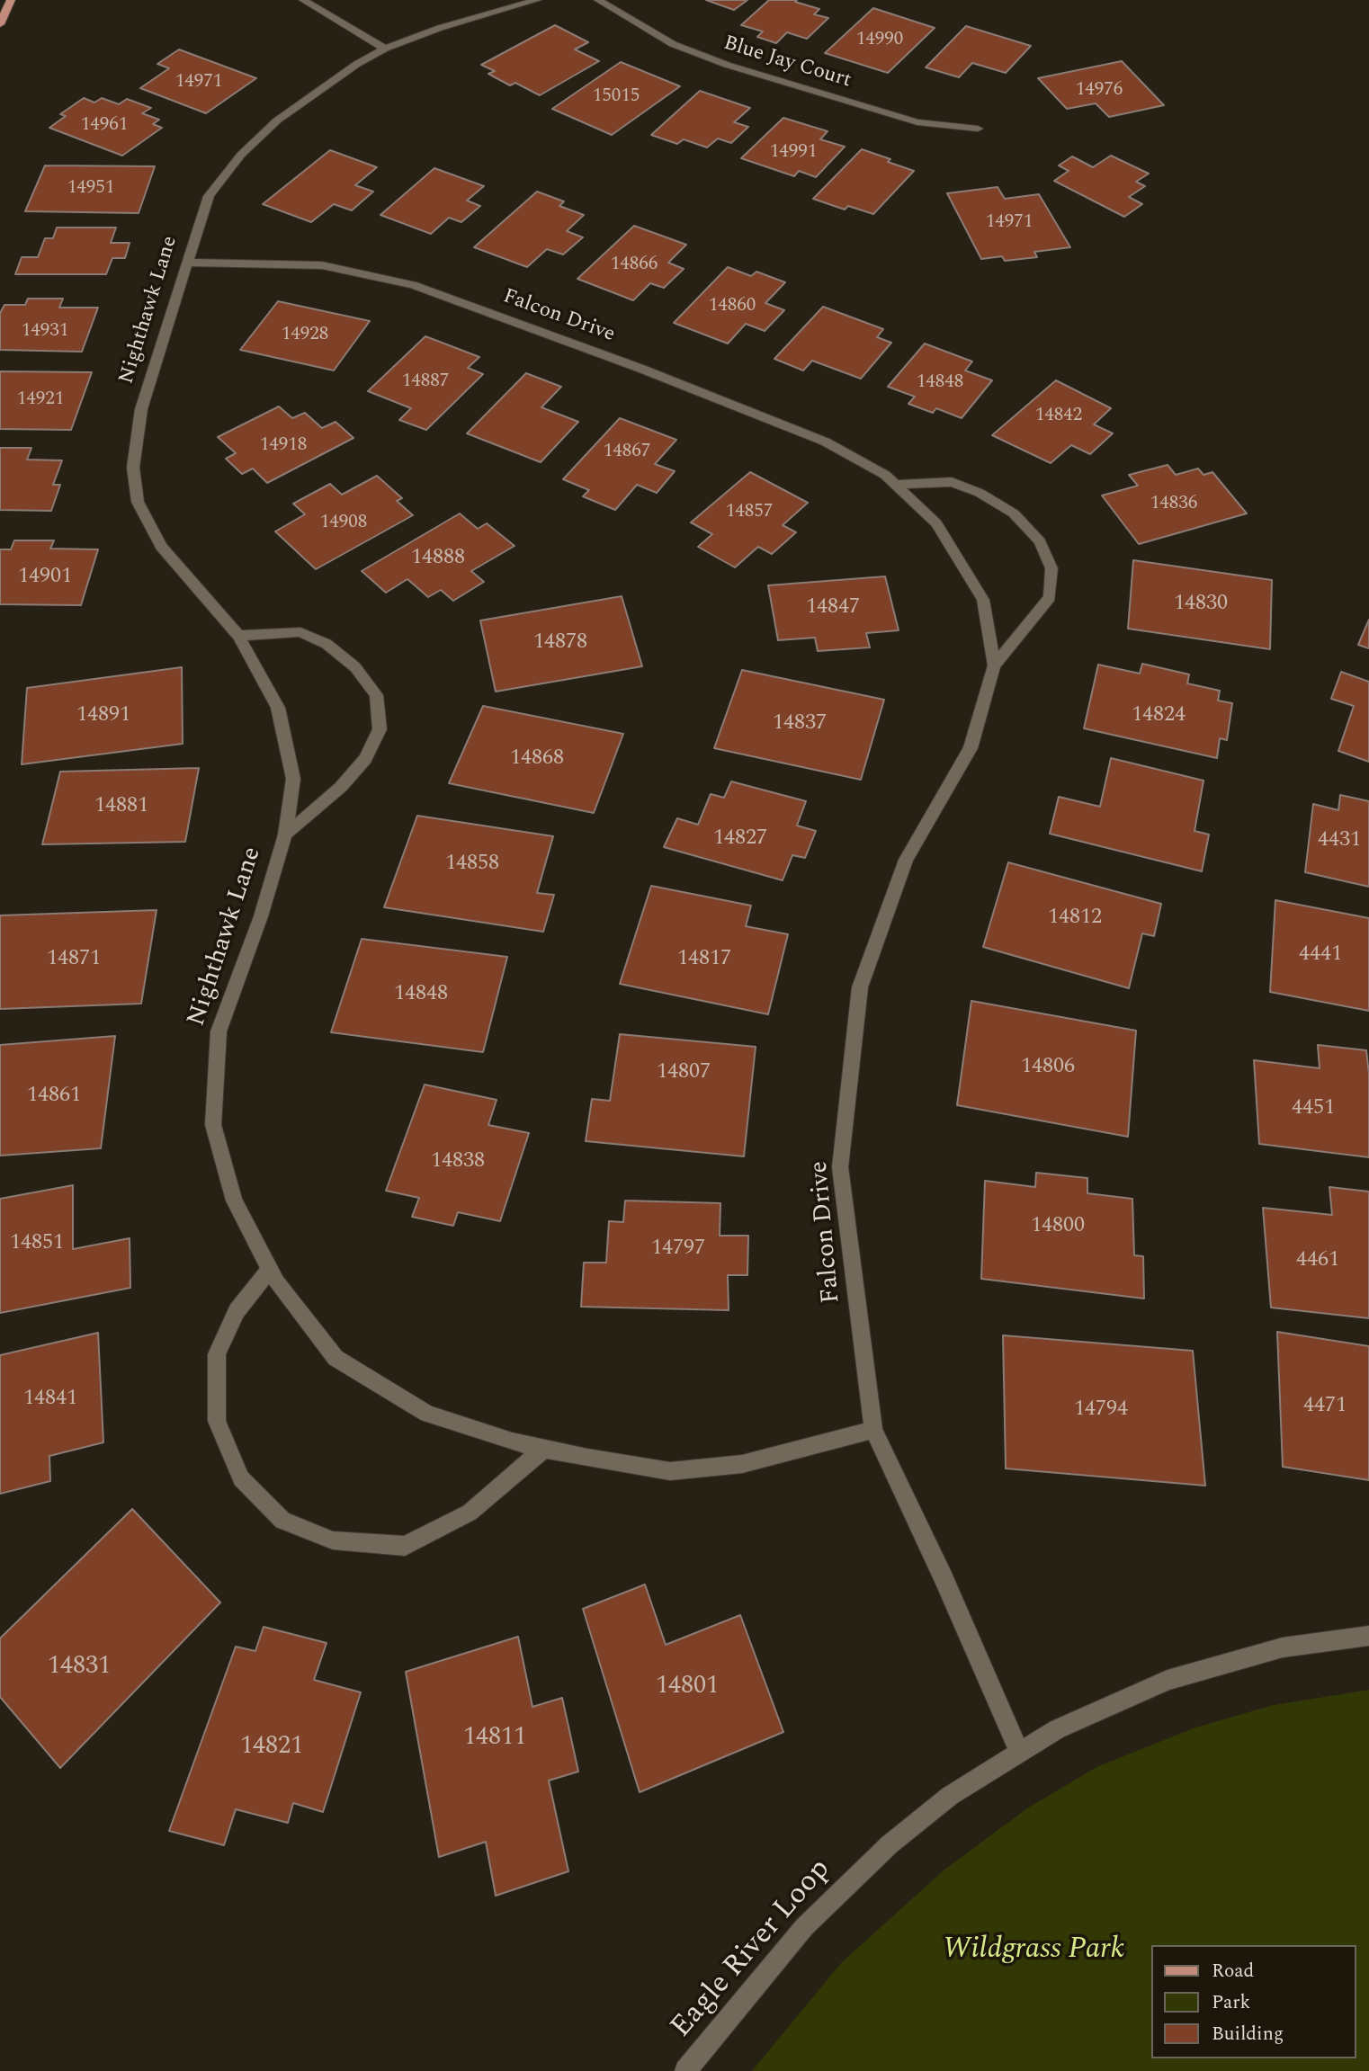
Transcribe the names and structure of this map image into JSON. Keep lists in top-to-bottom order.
{
  "streets": {
    "street": [
      "Blue Jay Court",
      "Nighthawk Lane",
      "Falcon Drive",
      "Eagle River Loop"
    ]
  },
  "crossings": [
    ["Nighthawk Lane", "Falcon Drive"],
    ["Falcon Drive", "Eagle River Loop"]
  ],
  "parks": ["Wildgrass Park"],
  "house_numbers": [
    "14990",
    "14971",
    "14976",
    "15015",
    "14961",
    "14991",
    "14951",
    "14971",
    "14866",
    "14860",
    "14931",
    "14928",
    "14887",
    "14848",
    "14921",
    "14842",
    "14918",
    "14867",
    "14836",
    "14857",
    "14908",
    "14888",
    "14901",
    "14830",
    "14847",
    "14878",
    "14891",
    "14824",
    "14837",
    "14868",
    "14881",
    "14827",
    "4431",
    "14858",
    "14812",
    "4441",
    "14871",
    "14817",
    "14848",
    "14806",
    "14807",
    "14861",
    "4451",
    "14838",
    "14800",
    "14851",
    "14797",
    "4461",
    "14841",
    "4471",
    "14794",
    "14831",
    "14801",
    "14811",
    "14821"
  ],
  "legend": ["Road", "Park", "Building"]
}
